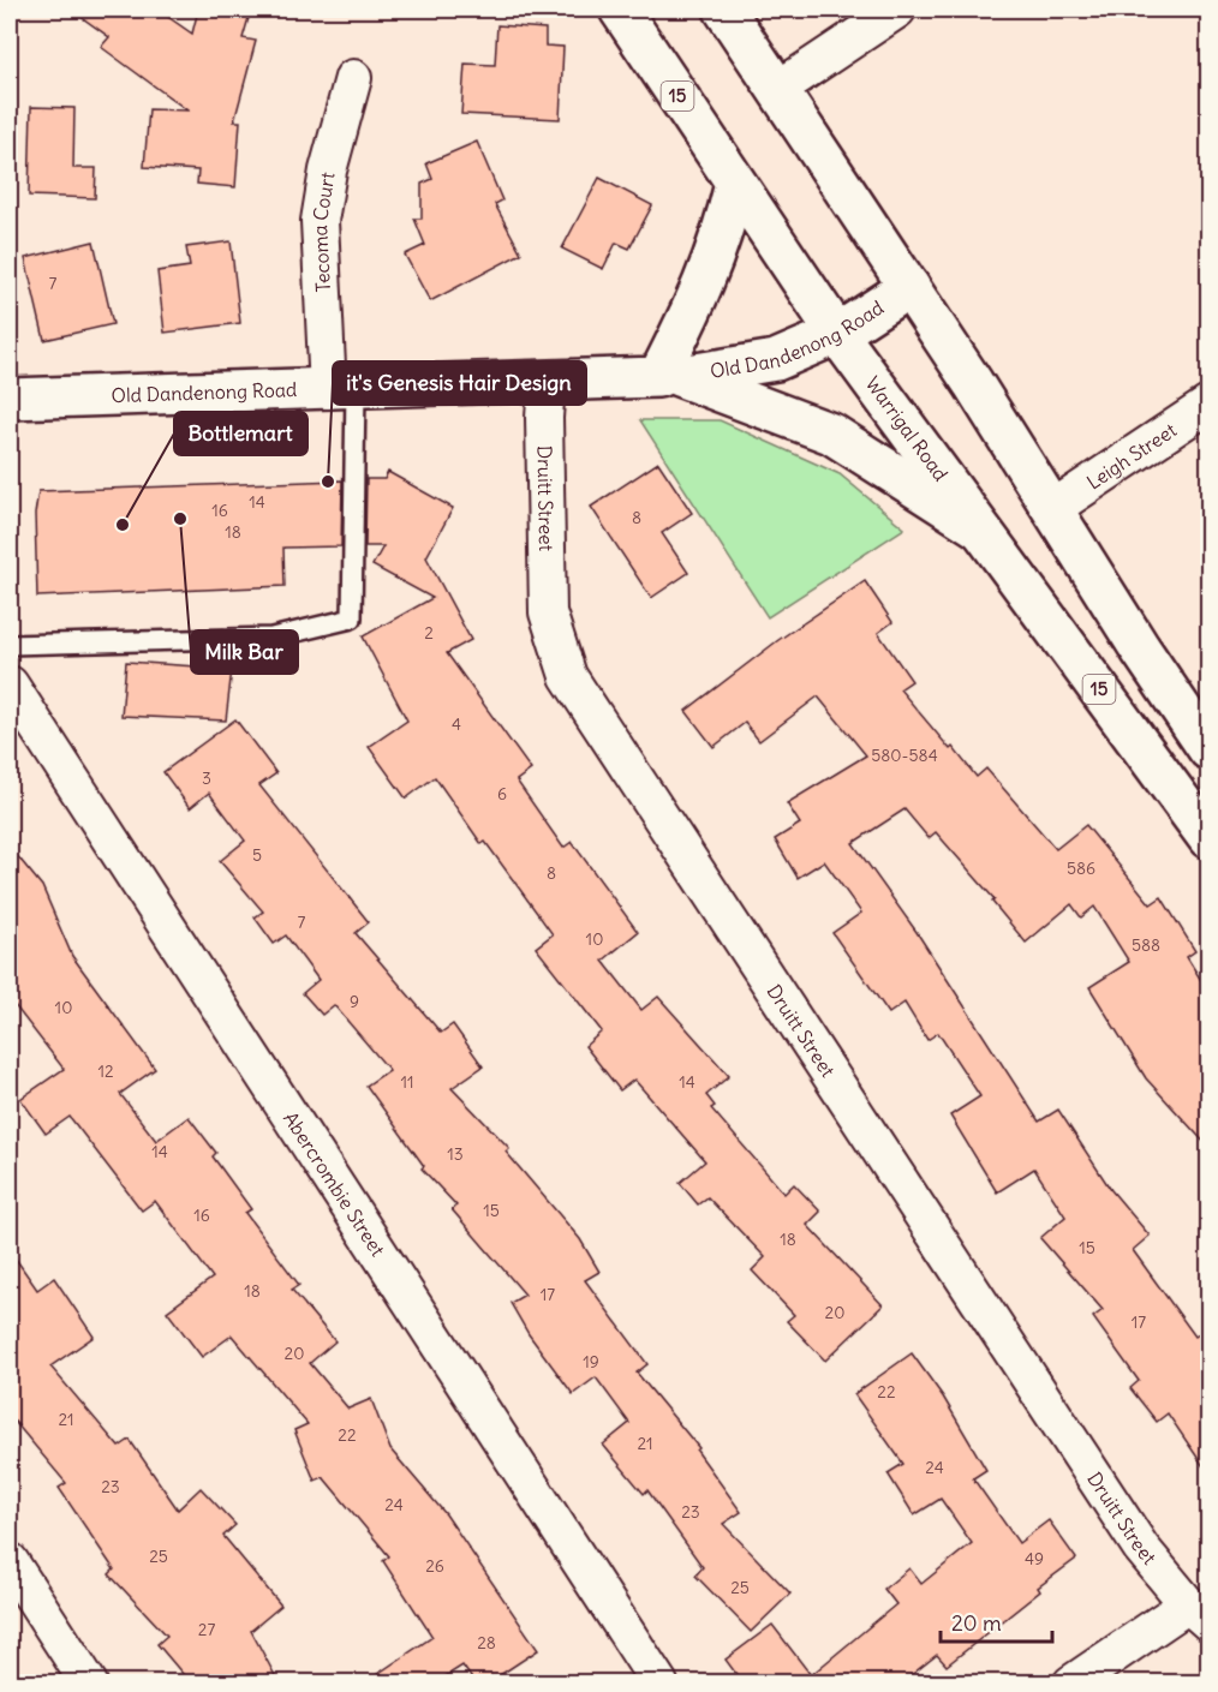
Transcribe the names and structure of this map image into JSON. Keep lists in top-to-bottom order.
{
  "streets": {
    "main road": ["15", "Old Dandenong Road", "Warrigal Road"],
    "street": [
      "Tecoma Court",
      "Leigh Street",
      "Druitt Street",
      "Abercrombie Street"
    ]
  },
  "crossings": [
    ["Tecoma Court", "Old Dandenong Road"],
    ["Old Dandenong Road", "Warrigal Road"],
    ["Old Dandenong Road", "Druitt Street"]
  ],
  "places": ["it's Genesis Hair Design", "Milk Bar", "Bottlemart"],
  "house_numbers": [
    "7",
    "14",
    "16",
    "8",
    "18",
    "2",
    "4",
    "580-584",
    "3",
    "6",
    "5",
    "586",
    "8",
    "7",
    "10",
    "588",
    "9",
    "10",
    "12",
    "11",
    "14",
    "14",
    "13",
    "15",
    "16",
    "18",
    "15",
    "18",
    "17",
    "20",
    "17",
    "20",
    "19",
    "22",
    "21",
    "22",
    "21",
    "24",
    "23",
    "24",
    "23",
    "25",
    "49",
    "26",
    "25",
    "27",
    "28"
  ],
  "scale_bar": "20 m"
}
